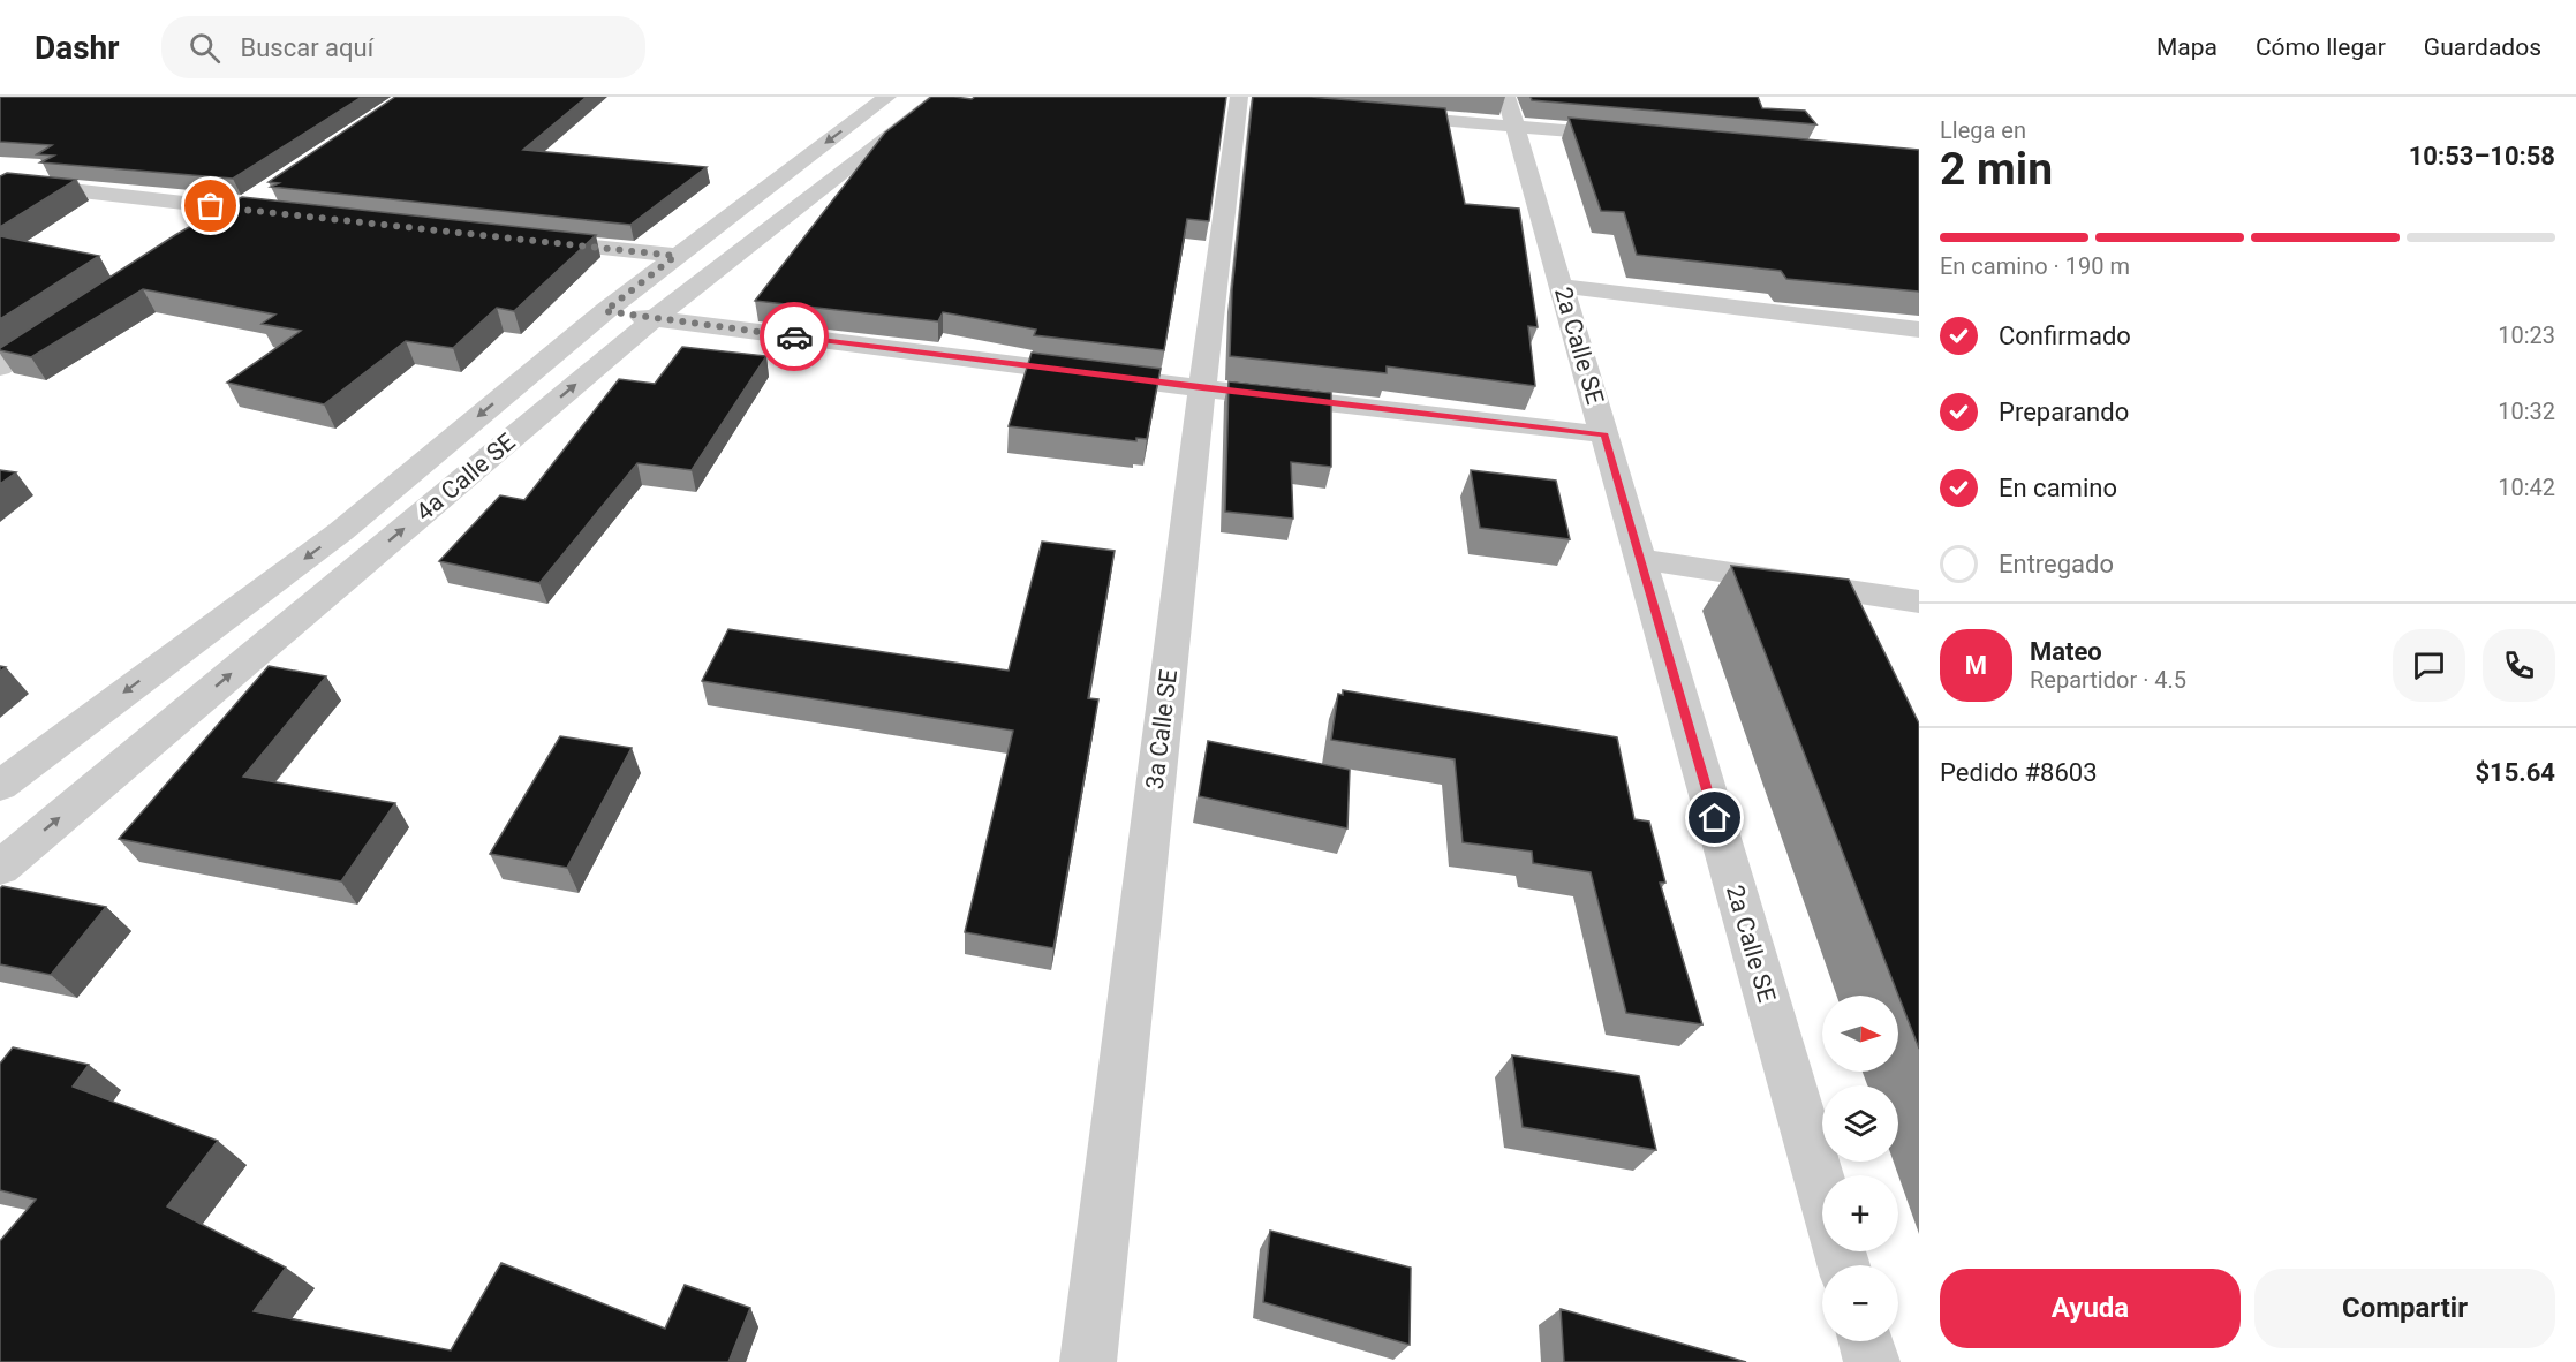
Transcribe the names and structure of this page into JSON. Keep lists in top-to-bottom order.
{
  "streets": {
    "street": ["2a Calle SE", "4a Calle SE", "3a Calle SE"]
  },
  "north": "right",
  "page": {
    "header": "Dashr",
    "search": "Buscar aquí",
    "nav": ["Mapa", "Cómo llegar", "Guardados"],
    "heading": ["2 min", "Llega en", "10:53–10:58"],
    "panel": [
      "Mateo",
      "Repartidor · 4.5",
      "Pedido #8603",
      "$15.64"
    ],
    "bar": "En camino · 190 m",
    "list": [
      ["Confirmado", "10:23"],
      ["Preparando", "10:32"],
      ["En camino", "10:42"],
      "Entregado"
    ],
    "round": "M",
    "map_buttons": ["+", "−"],
    "buttons": ["Ayuda", "Compartir"]
  }
}
